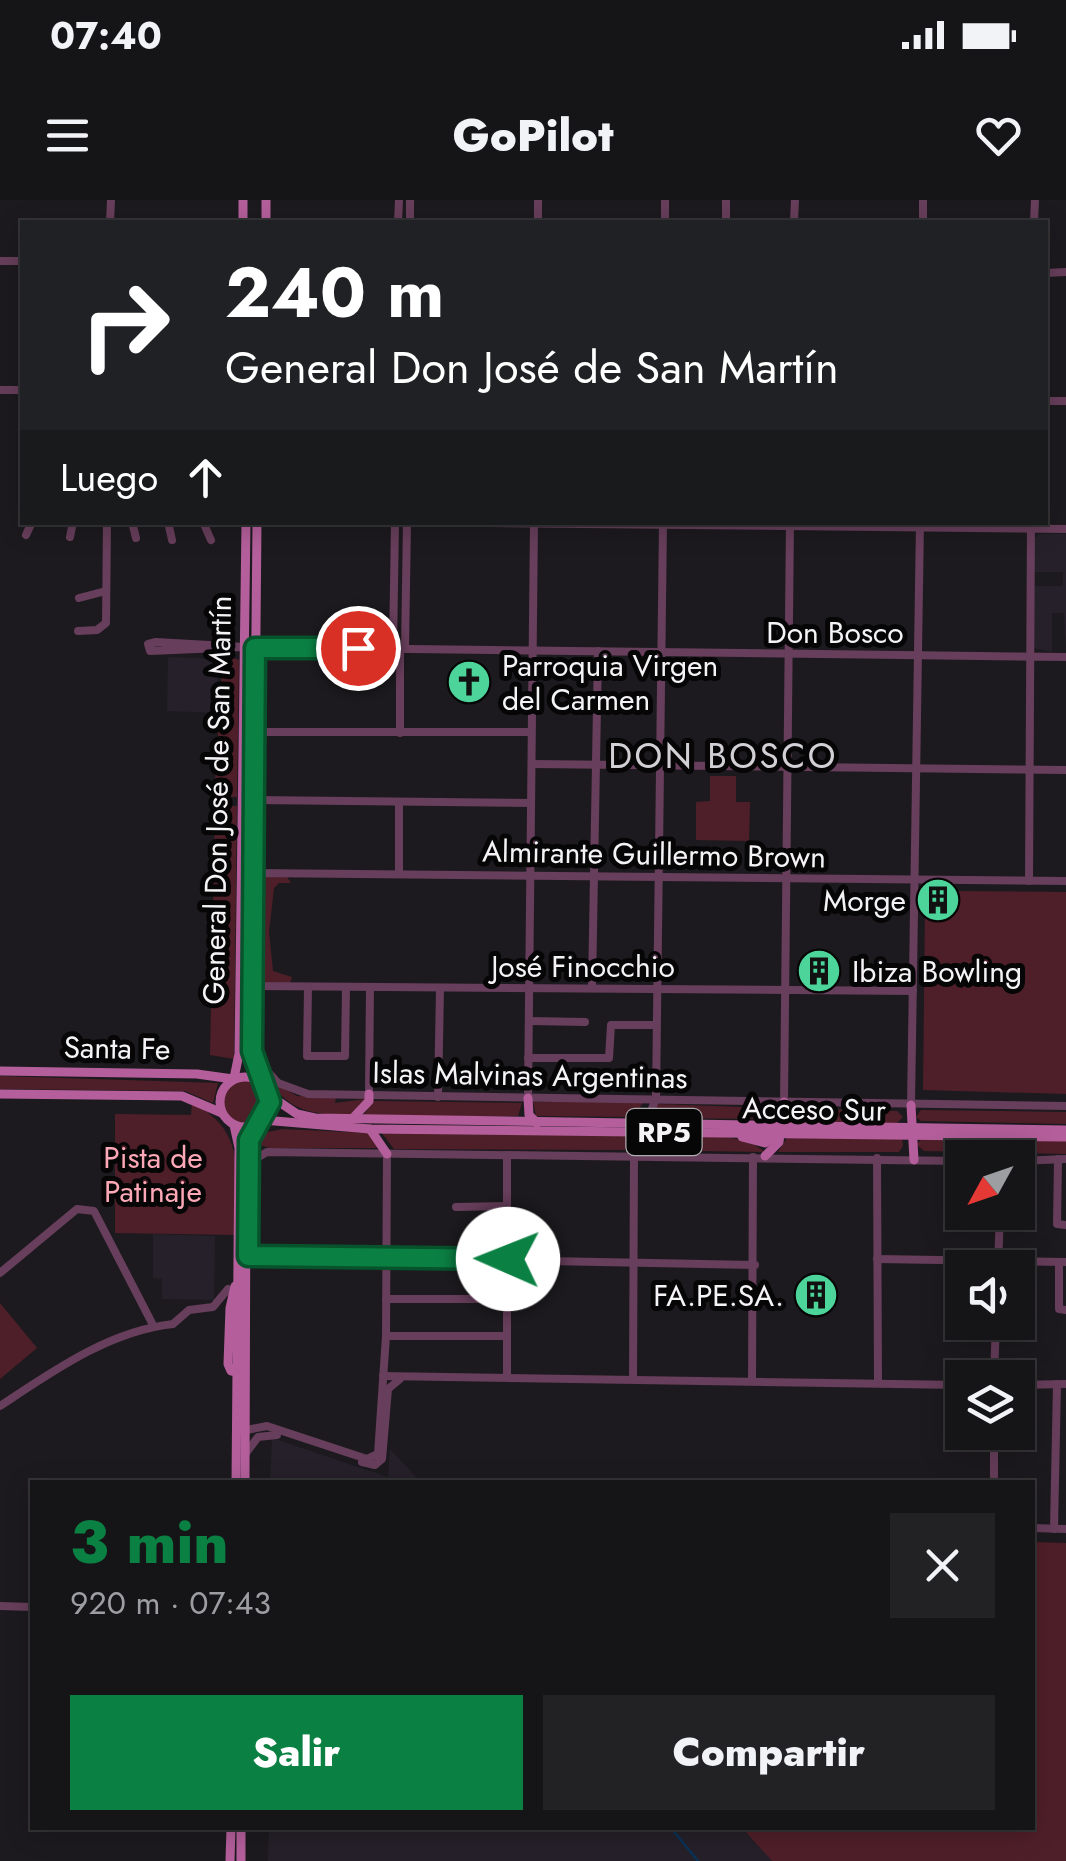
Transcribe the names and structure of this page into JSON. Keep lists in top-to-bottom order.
{
  "streets": {
    "main road": [
      "General Don José de San Martín",
      "Santa Fe",
      "Acceso Sur",
      "RP5"
    ],
    "street": [
      "Don Bosco",
      "Almirante Guillermo Brown",
      "José Finocchio",
      "Islas Malvinas Argentinas"
    ]
  },
  "crossings": [
    ["Don Bosco", "General Don José de San Martín"],
    ["General Don José de San Martín", "Almirante Guillermo Brown"],
    ["General Don José de San Martín", "José Finocchio"],
    ["General Don José de San Martín", "Santa Fe"],
    ["General Don José de San Martín", "Islas Malvinas Argentinas"],
    ["General Don José de San Martín", "Acceso Sur"],
    ["General Don José de San Martín", "RP5"],
    ["Santa Fe", "Acceso Sur"],
    ["Santa Fe", "RP5"],
    ["Acceso Sur", "RP5"]
  ],
  "districts": ["DON BOSCO"],
  "parks": ["Pista de Patinaje"],
  "places": {
    "church": ["Parroquia Virgen del Carmen"],
    "building": ["Morge", "Ibiza Bowling", "FA.PE.SA."]
  },
  "north": "bottom left",
  "page": {
    "status": "07:40",
    "header": "GoPilot",
    "turn": ["240 m", "General Don José de San Martín"],
    "then": "Luego",
    "heading": ["3 min", "920 m · 07:43"],
    "buttons": ["Salir", "Compartir"]
  }
}
